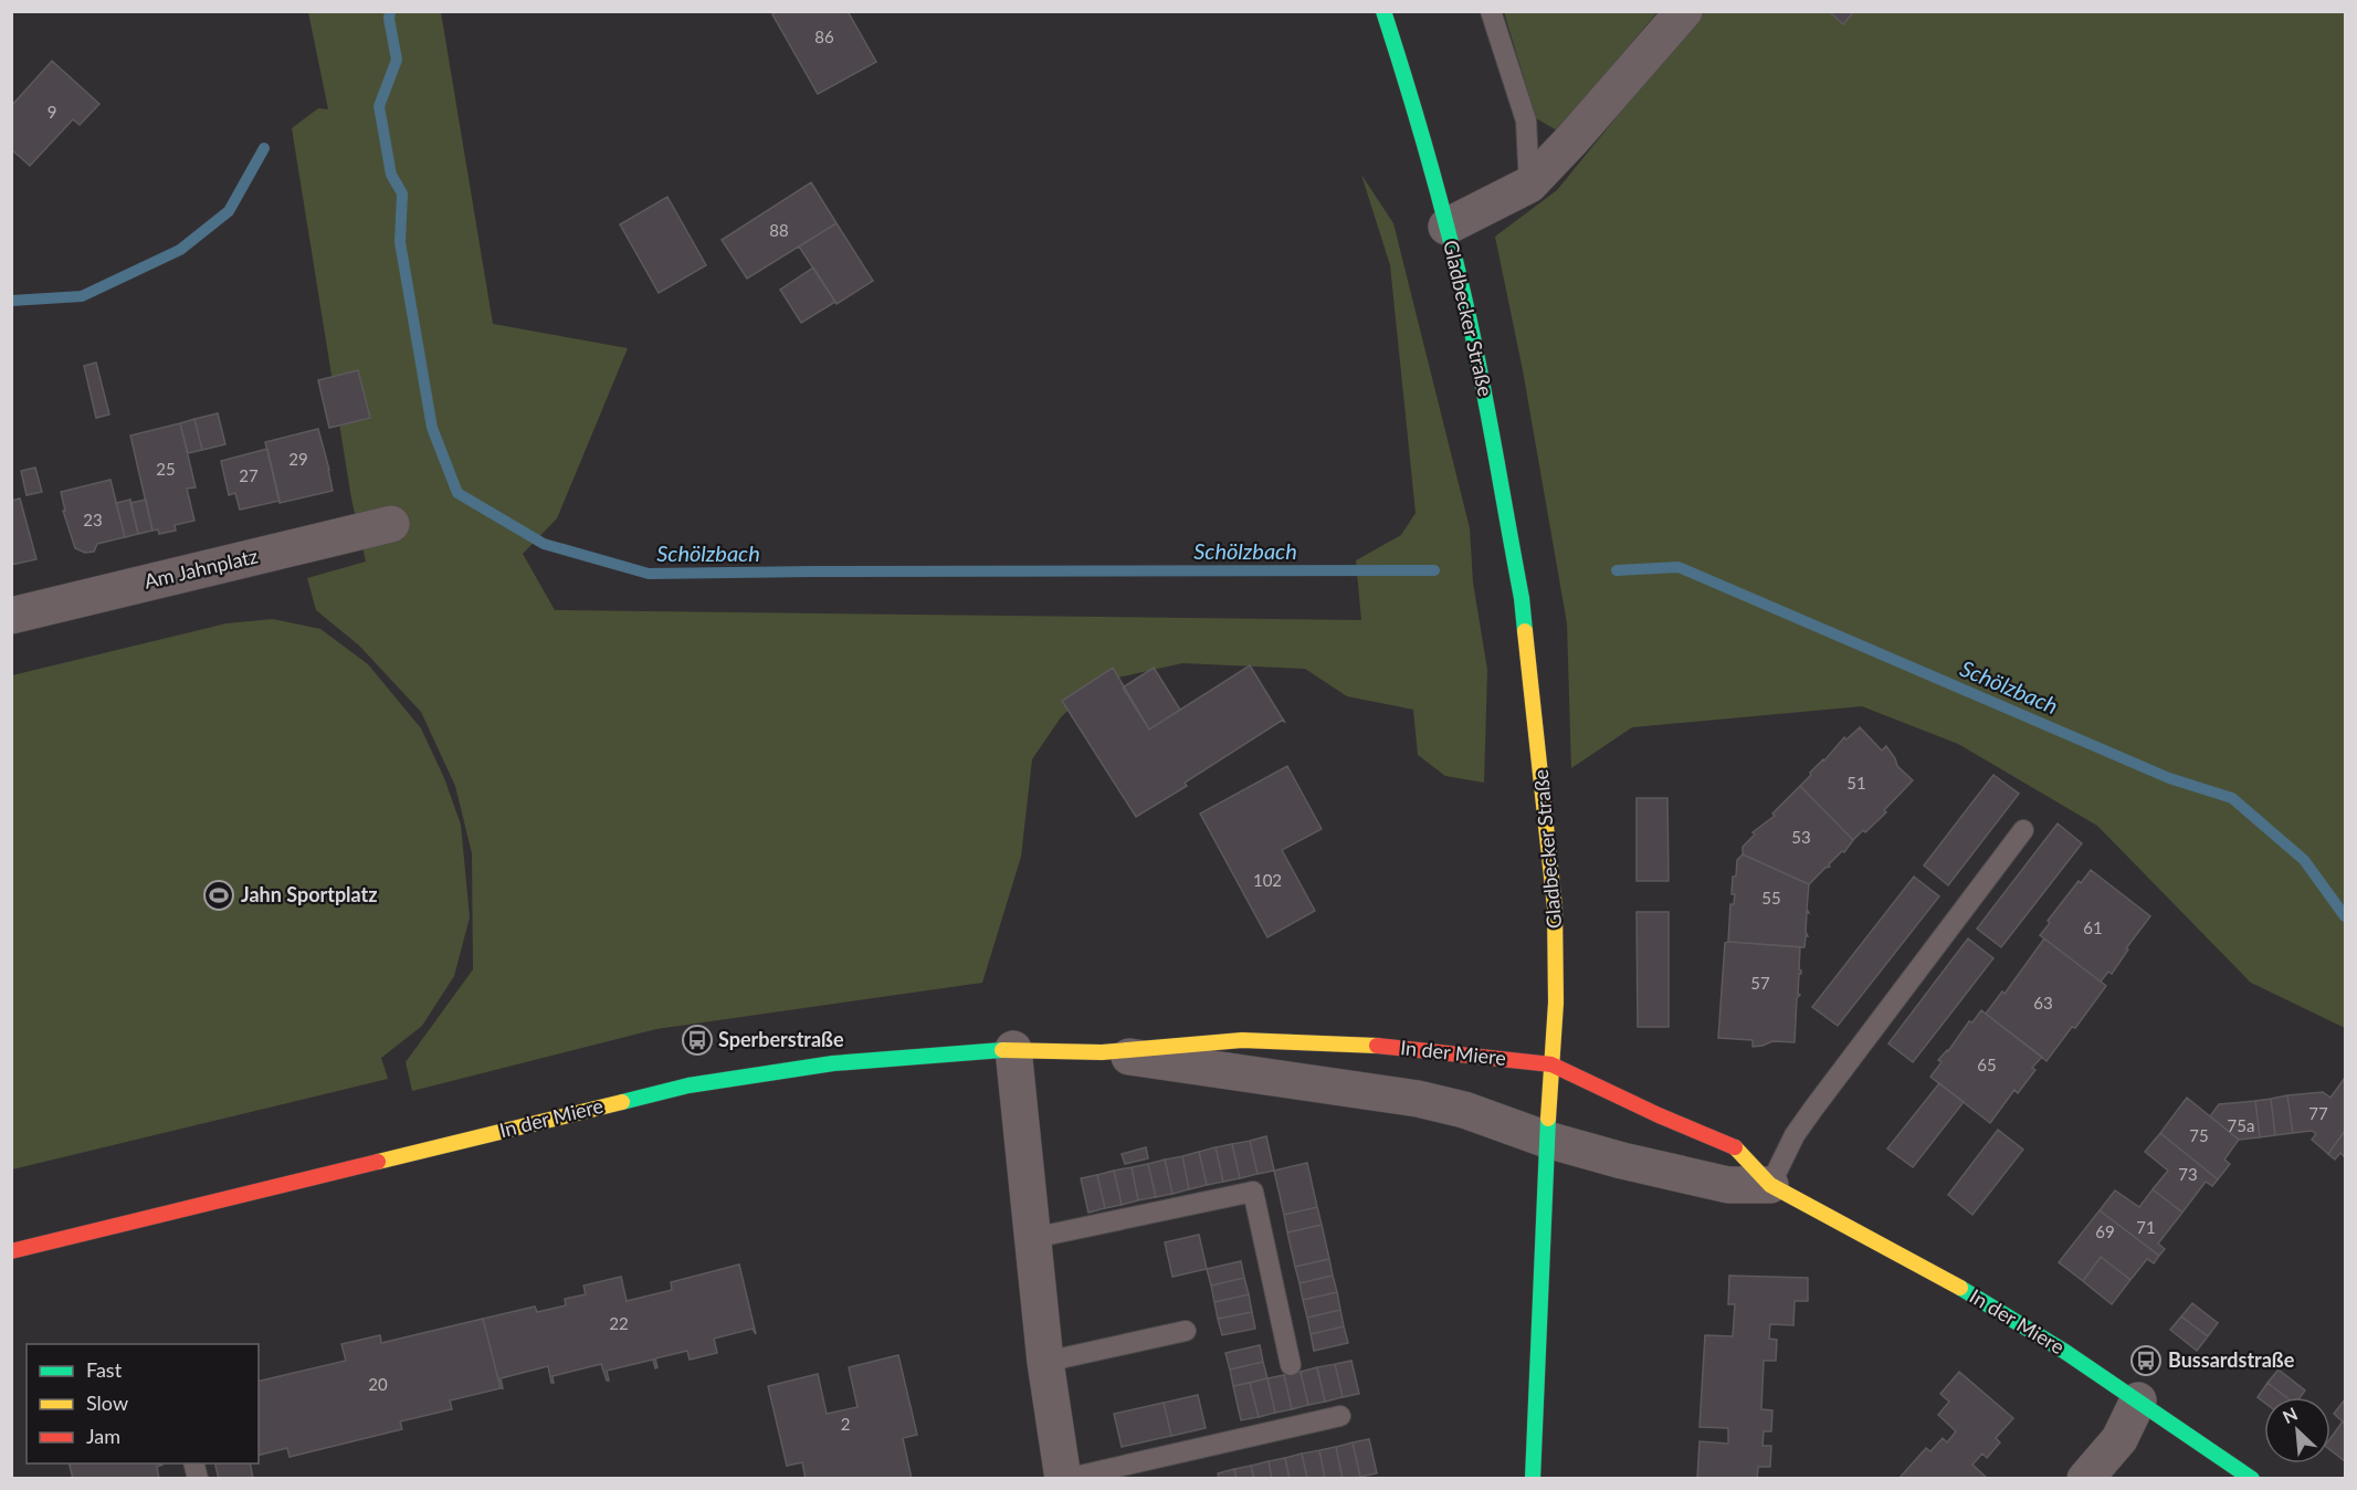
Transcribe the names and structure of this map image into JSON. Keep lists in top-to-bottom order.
{
  "streets": {
    "street": ["Gladbecker Straße", "Am Jahnplatz", "In der Miere"]
  },
  "crossings": [
    ["Gladbecker Straße", "In der Miere"]
  ],
  "water": ["Schölzbach"],
  "places": {
    "sports": ["Jahn Sportplatz"],
    "bus stop": ["Sperberstraße", "Bussardstraße"]
  },
  "house_numbers": [
    "86",
    "9",
    "88",
    "29",
    "25",
    "27",
    "23",
    "51",
    "53",
    "102",
    "55",
    "61",
    "57",
    "63",
    "65",
    "77",
    "75a",
    "75",
    "73",
    "71",
    "69",
    "22",
    "20",
    "2"
  ],
  "legend": ["Fast", "Slow", "Jam"],
  "north": "top left"
}
